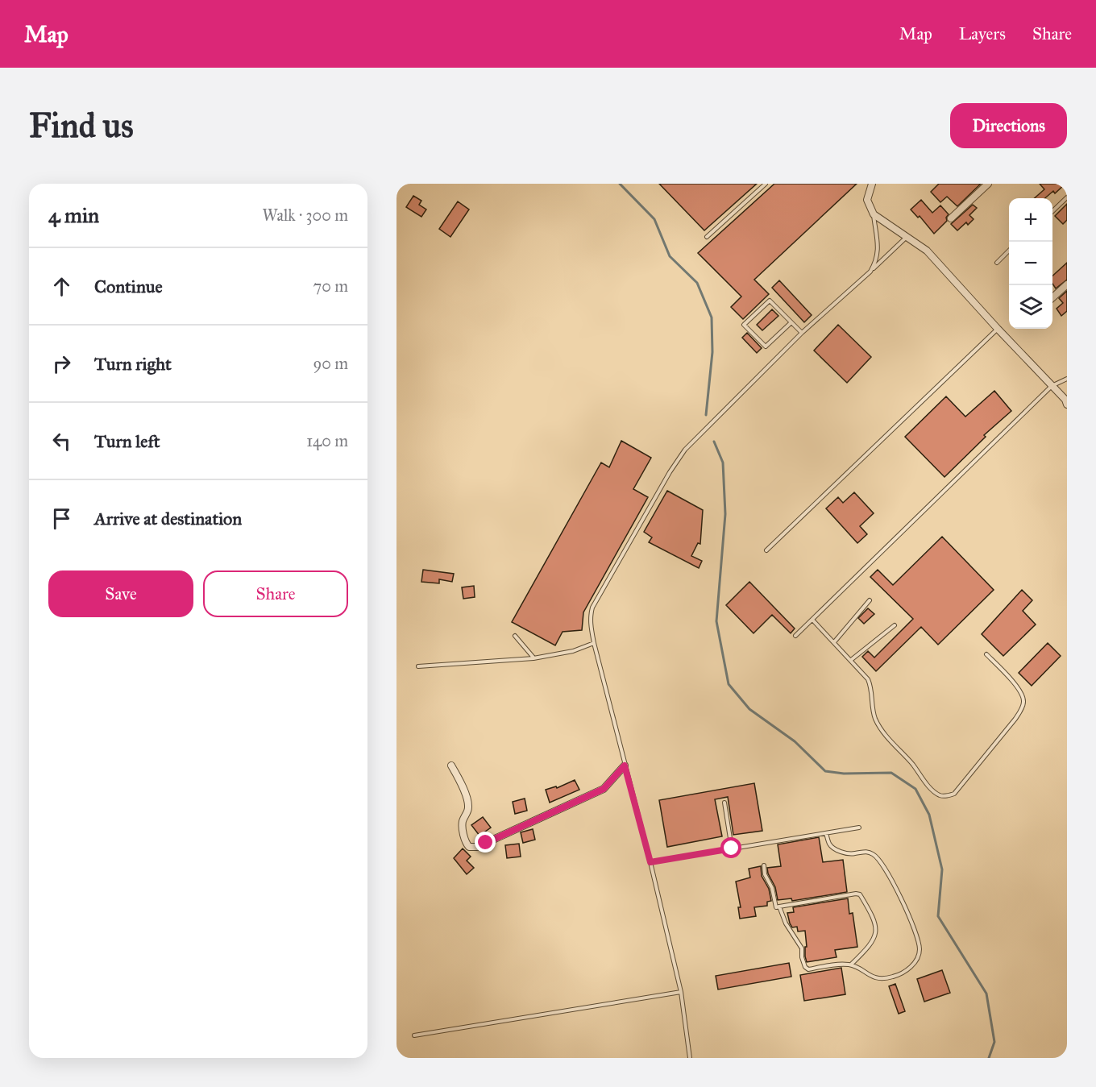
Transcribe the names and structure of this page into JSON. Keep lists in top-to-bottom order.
{
  "page": {
    "header": "Map",
    "nav": ["Map", "Layers", "Share"],
    "buttons": [
      "Directions",
      ["Save", "Share"]
    ],
    "title": "Find us",
    "heading": ["4 min", "Walk · 300 m"],
    "map_buttons": ["+", "−"],
    "list": [
      ["Continue", "70 m"],
      ["Turn right", "90 m"],
      ["Turn left", "140 m"],
      "Arrive at destination"
    ]
  }
}
